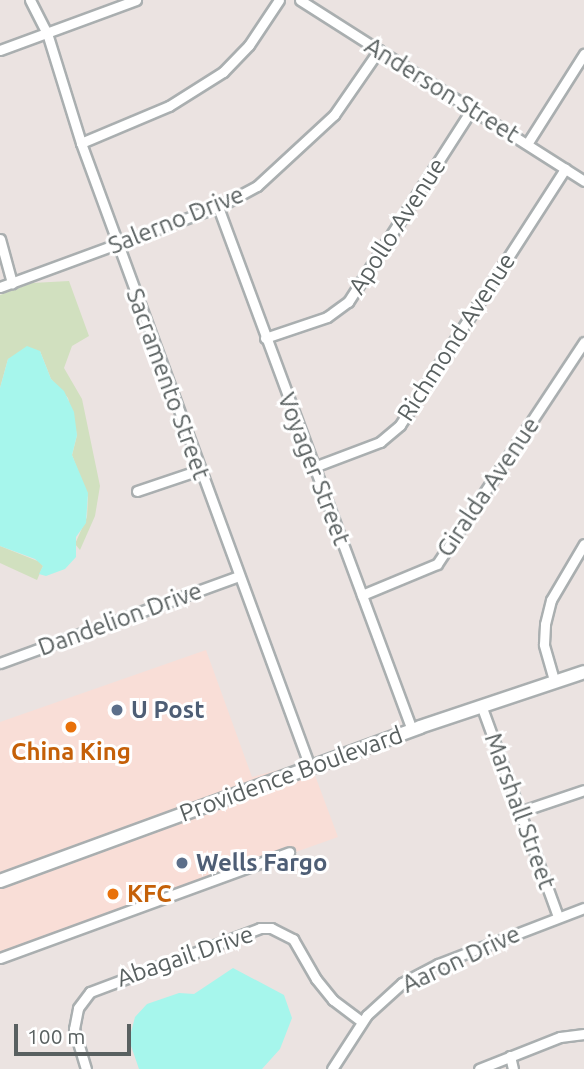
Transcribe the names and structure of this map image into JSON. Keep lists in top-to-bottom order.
{
  "streets": {
    "main road": ["Providence Boulevard"],
    "street": [
      "Anderson Street",
      "Salerno Drive",
      "Apollo Avenue",
      "Richmond Avenue",
      "Sacramento Street",
      "Voyager Street",
      "Giralda Avenue",
      "Dandelion Drive",
      "Marshall Street",
      "Abagail Drive",
      "Aaron Drive"
    ]
  },
  "crossings": [
    ["Anderson Street", "Salerno Drive"],
    ["Anderson Street", "Apollo Avenue"],
    ["Anderson Street", "Richmond Avenue"],
    ["Salerno Drive", "Sacramento Street"],
    ["Salerno Drive", "Voyager Street"],
    ["Apollo Avenue", "Voyager Street"],
    ["Richmond Avenue", "Voyager Street"],
    ["Sacramento Street", "Dandelion Drive"],
    ["Sacramento Street", "Providence Boulevard"],
    ["Voyager Street", "Giralda Avenue"],
    ["Voyager Street", "Providence Boulevard"],
    ["Providence Boulevard", "Marshall Street"],
    ["Marshall Street", "Aaron Drive"],
    ["Abagail Drive", "Aaron Drive"]
  ],
  "places": [
    "U Post",
    "China King",
    "Wells Fargo",
    "KFC"
  ],
  "scale_bar": "100 m"
}
